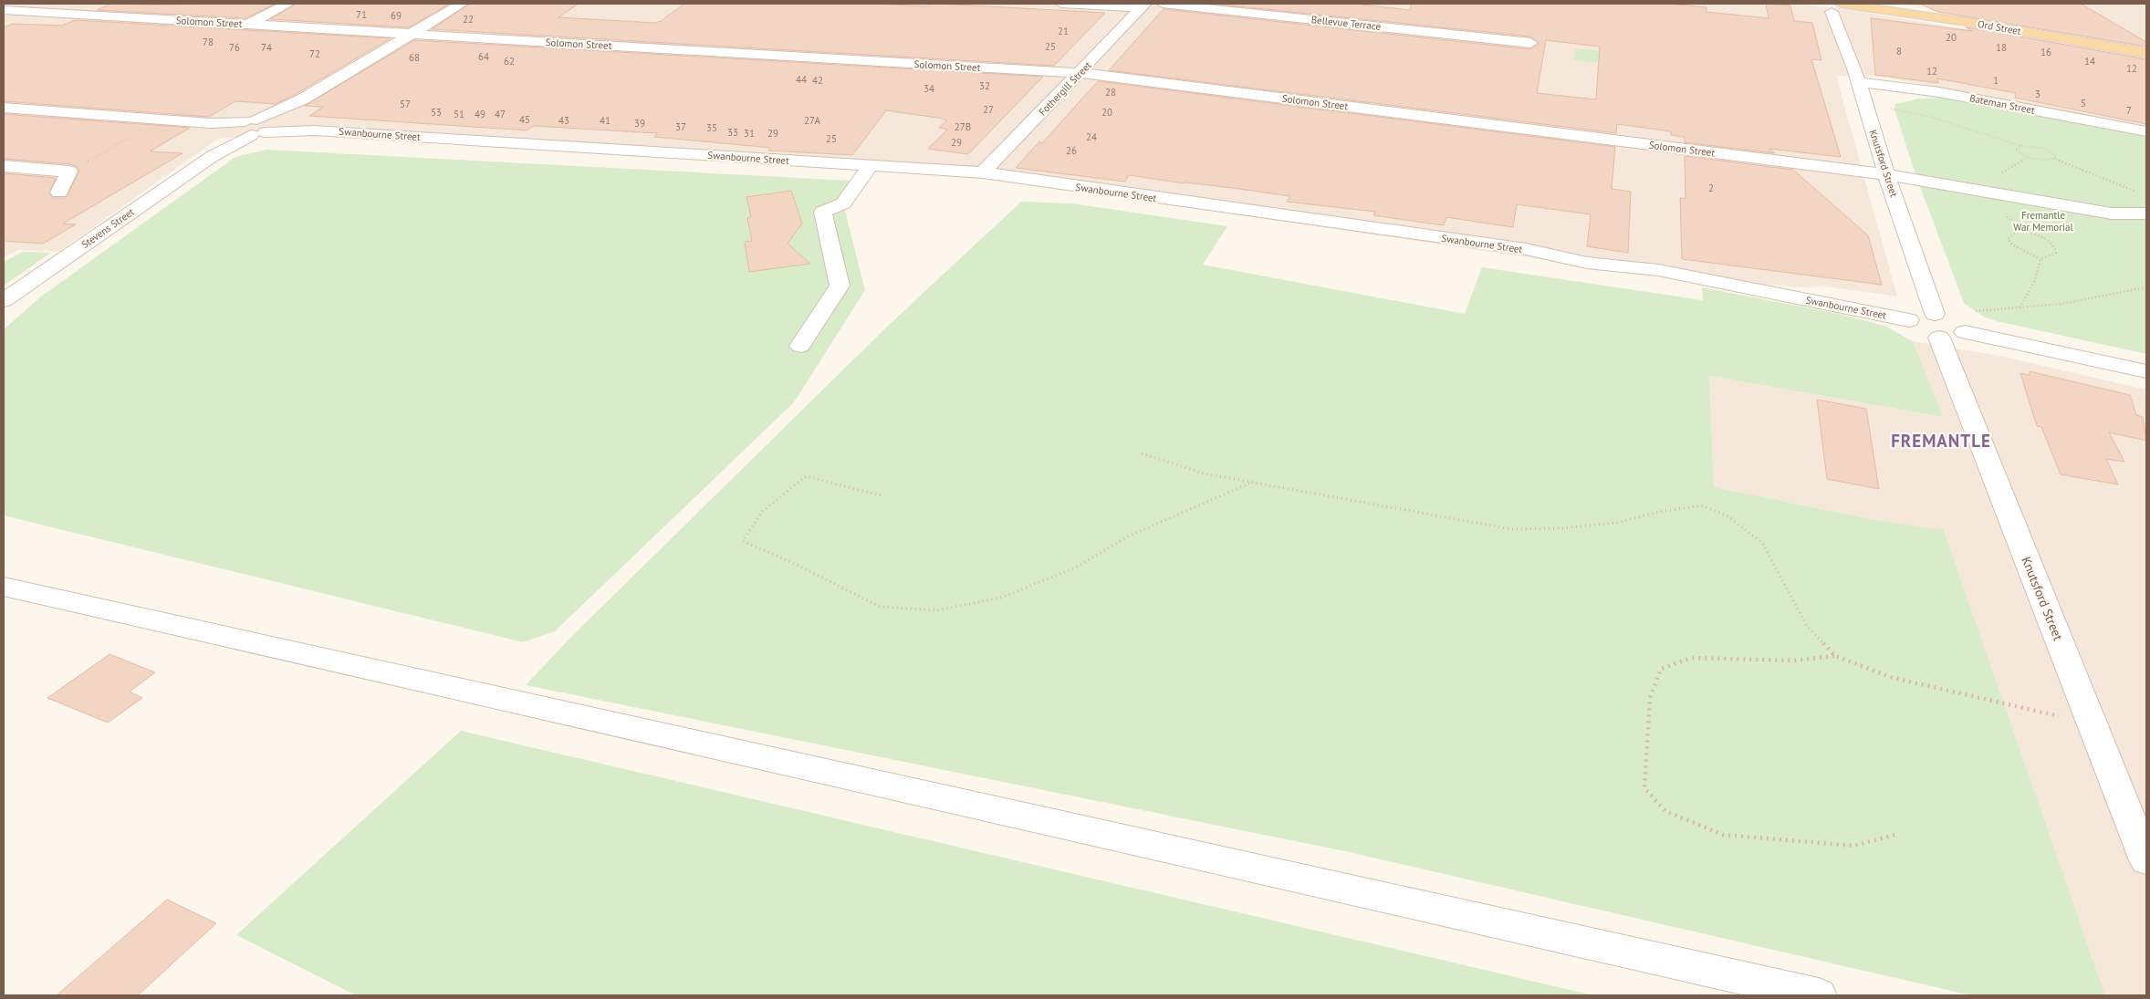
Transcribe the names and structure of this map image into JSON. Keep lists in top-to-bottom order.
{
  "streets": {
    "main road": ["Ord Street"],
    "street": [
      "Solomon Street",
      "Bellevue Terrace",
      "Fothergill Street",
      "Bateman Street",
      "Swanbourne Street",
      "Knutsford Street",
      "Stevens Street"
    ]
  },
  "crossings": [
    ["Solomon Street", "Fothergill Street"],
    ["Solomon Street", "Knutsford Street"],
    ["Solomon Street", "Stevens Street"],
    ["Ord Street", "Knutsford Street"],
    ["Fothergill Street", "Swanbourne Street"],
    ["Bateman Street", "Knutsford Street"],
    ["Swanbourne Street", "Knutsford Street"],
    ["Swanbourne Street", "Stevens Street"]
  ],
  "districts": ["FREMANTLE"],
  "parks": ["Fremantle War Memorial"],
  "house_numbers": [
    "71",
    "69",
    "22",
    "21",
    "20",
    "78",
    "25",
    "76",
    "74",
    "18",
    "8",
    "16",
    "72",
    "64",
    "68",
    "62",
    "14",
    "12",
    "12",
    "44",
    "42",
    "1",
    "32",
    "34",
    "28",
    "3",
    "5",
    "57",
    "27",
    "7",
    "53",
    "20",
    "51",
    "49",
    "47",
    "45",
    "43",
    "41",
    "27A",
    "39",
    "37",
    "27B",
    "35",
    "33",
    "31",
    "29",
    "24",
    "25",
    "29",
    "26",
    "2"
  ]
}
